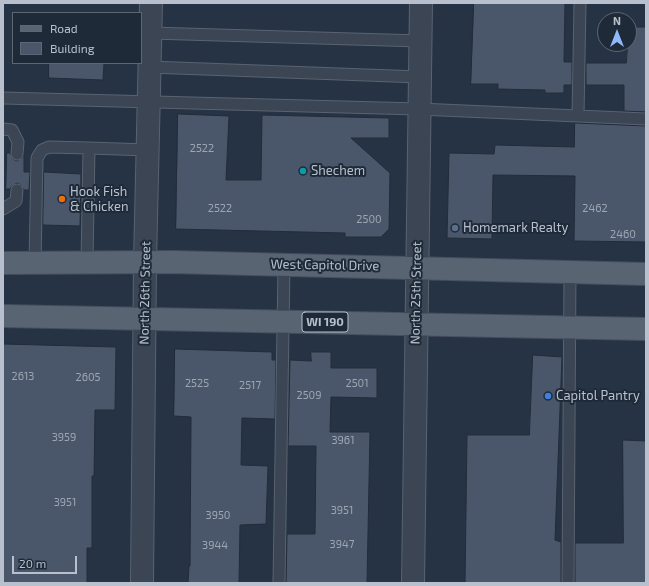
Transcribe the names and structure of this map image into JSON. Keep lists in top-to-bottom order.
{
  "streets": {
    "main road": ["West Capitol Drive", "WI 190"],
    "street": ["North 26th Street", "North 25th Street"]
  },
  "crossings": [
    ["West Capitol Drive", "North 26th Street"],
    ["West Capitol Drive", "North 25th Street"],
    ["North 26th Street", "WI 190"],
    ["North 25th Street", "WI 190"]
  ],
  "places": [
    "Shechem",
    "Hook Fish & Chicken",
    "Homemark Realty",
    "Capitol Pantry"
  ],
  "house_numbers": [
    "2522",
    "2522",
    "2462",
    "2500",
    "2460",
    "2613",
    "2605",
    "2525",
    "2501",
    "2517",
    "2509",
    "3959",
    "3961",
    "3951",
    "3951",
    "3950",
    "3947",
    "3944"
  ],
  "legend": ["Road", "Building"],
  "scale_bar": "20 m",
  "north": "top"
}
